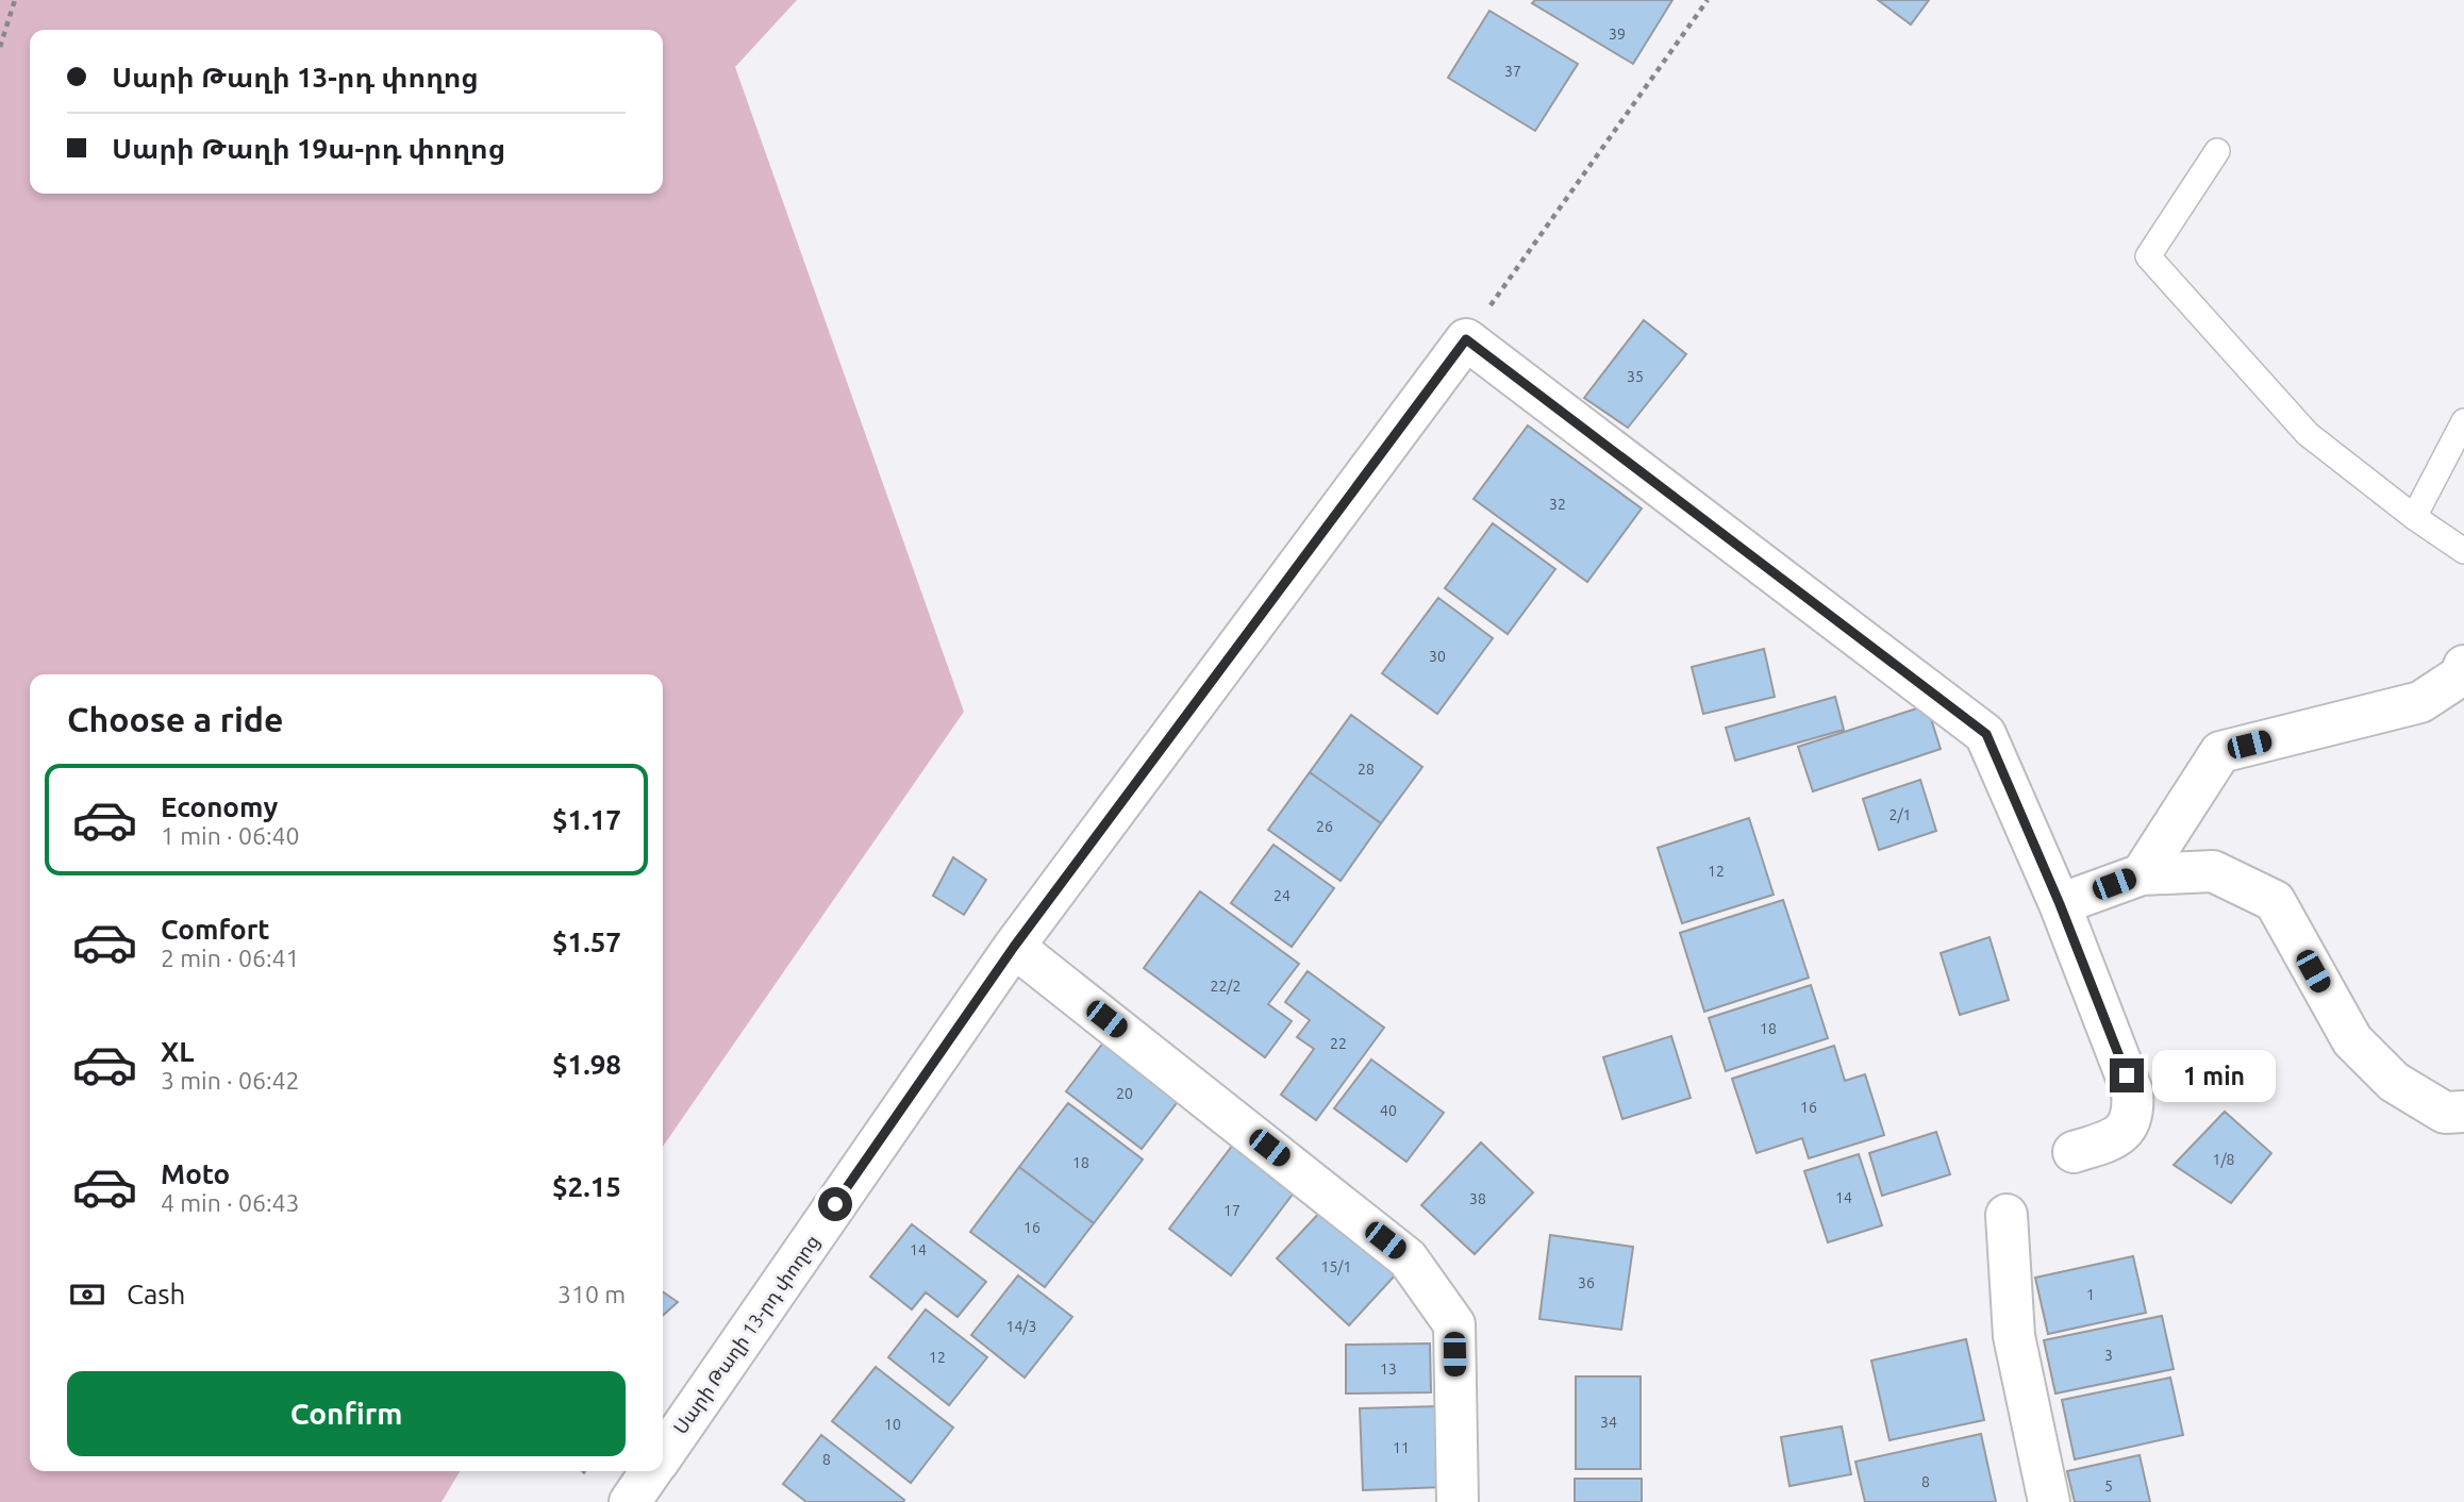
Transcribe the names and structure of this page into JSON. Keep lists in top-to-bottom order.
{
  "streets": {
    "street": ["Սարի Թաղի 13-րդ փողոց"]
  },
  "house_numbers": [
    "39",
    "37",
    "35",
    "32",
    "30",
    "28",
    "2/1",
    "26",
    "12",
    "24",
    "22/2",
    "18",
    "22",
    "20",
    "16",
    "40",
    "1/8",
    "18",
    "14",
    "38",
    "17",
    "16",
    "14",
    "15/1",
    "36",
    "1",
    "14/3",
    "3",
    "12",
    "13",
    "34",
    "10",
    "11",
    "8",
    "8",
    "5"
  ],
  "page": {
    "banner": ["Սարի Թաղի 13-րդ փողոց", "Սարի Թաղի 19ա-րդ փողոց"],
    "heading": "Choose a ride",
    "list": [
      {
        "name": "Economy",
        "note": "1 min · 06:40",
        "value": "$1.17"
      },
      {
        "name": "Comfort",
        "note": "2 min · 06:41",
        "value": "$1.57"
      },
      {
        "name": "XL",
        "note": "3 min · 06:42",
        "value": "$1.98"
      },
      {
        "name": "Moto",
        "note": "4 min · 06:43",
        "value": "$2.15"
      }
    ],
    "bubble": "1 min",
    "pay": ["Cash", "310 m"],
    "buttons": "Confirm"
  }
}
